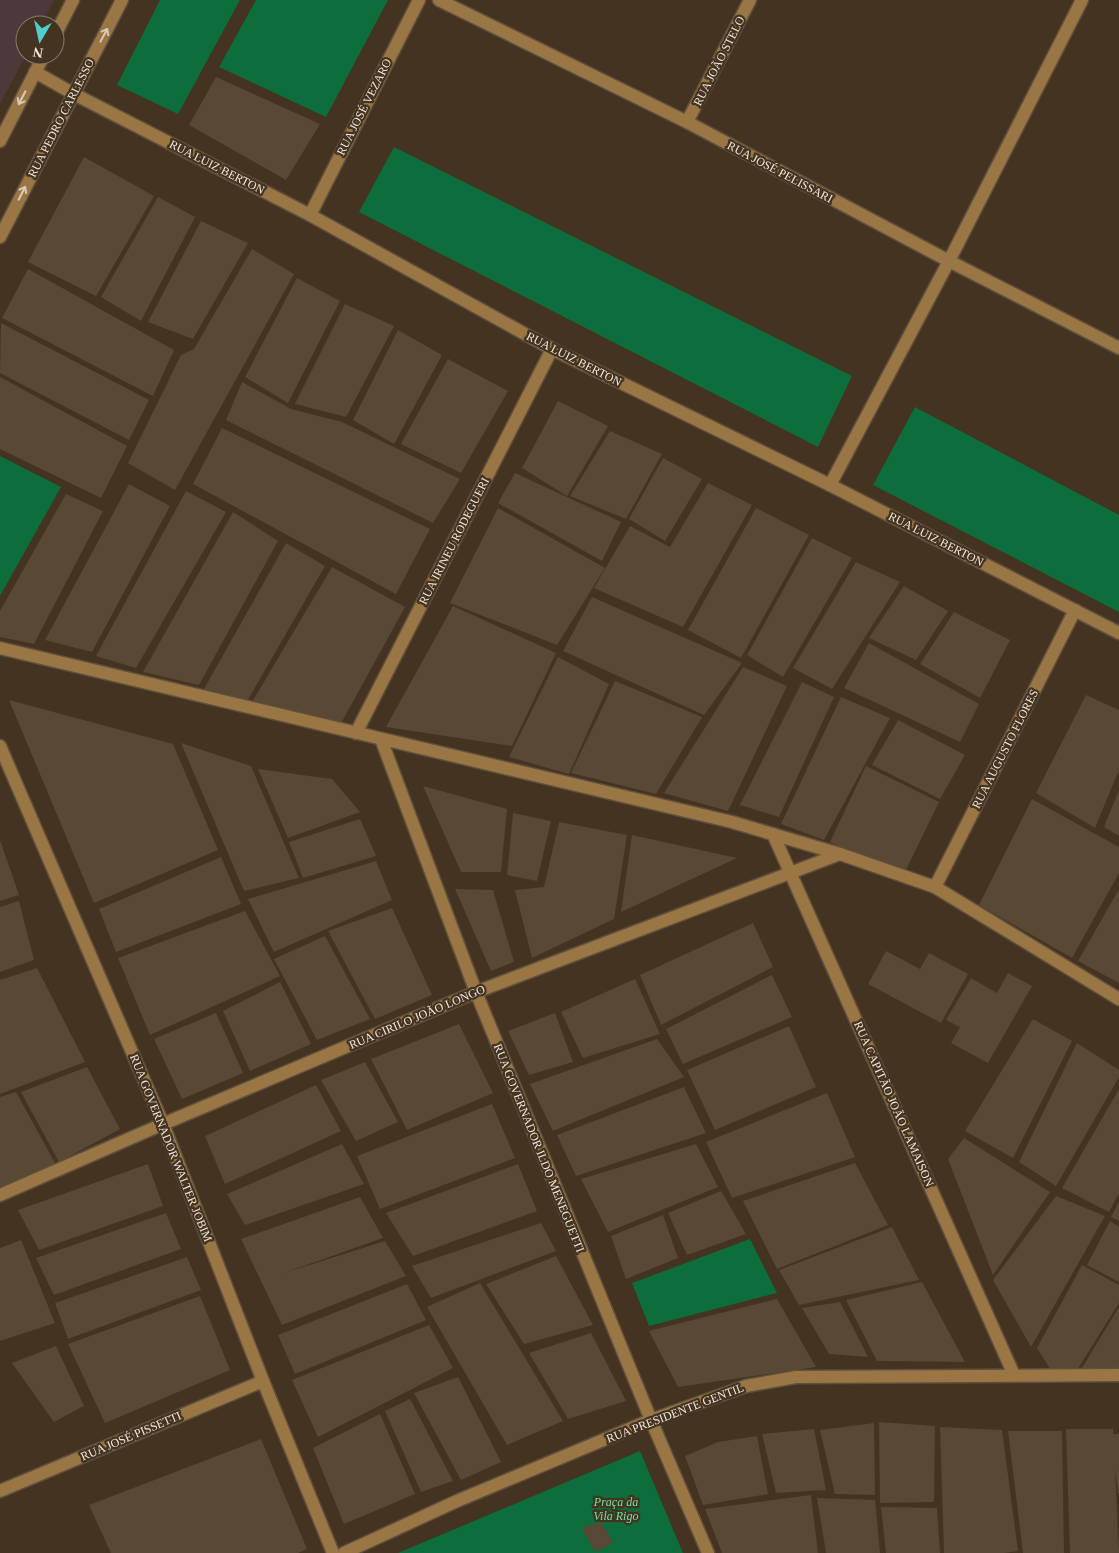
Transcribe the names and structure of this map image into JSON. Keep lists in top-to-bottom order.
{
  "streets": {
    "street": [
      "RUA JOÃO STELO",
      "RUA JOSÉ VEZARO",
      "RUA PEDRO CARLESSO",
      "RUA LUIZ BERTON",
      "RUA JOSÉ PELISSARI",
      "RUA IRINEU RODEGUERI",
      "RUA AUGUSTO FLORES",
      "RUA CIRILO JOÃO LONGO",
      "RUA CAPITÃO JOÃO LAMAISON",
      "RUA GOVERNADOR WALTER JOBIM",
      "RUA GOVERNADOR ILDO MENEGUETTI",
      "RUA PRESIDENTE GENTIL",
      "RUA JOSÉ PISSETTI"
    ]
  },
  "crossings": [
    ["RUA JOÃO STELO", "RUA JOSÉ PELISSARI"],
    ["RUA JOSÉ VEZARO", "RUA LUIZ BERTON"],
    ["RUA PEDRO CARLESSO", "RUA LUIZ BERTON"],
    ["RUA LUIZ BERTON", "RUA IRINEU RODEGUERI"],
    ["RUA LUIZ BERTON", "RUA AUGUSTO FLORES"],
    ["RUA CIRILO JOÃO LONGO", "RUA CAPITÃO JOÃO LAMAISON"],
    ["RUA CIRILO JOÃO LONGO", "RUA GOVERNADOR WALTER JOBIM"],
    ["RUA CIRILO JOÃO LONGO", "RUA GOVERNADOR ILDO MENEGUETTI"],
    ["RUA CAPITÃO JOÃO LAMAISON", "RUA PRESIDENTE GENTIL"],
    ["RUA GOVERNADOR WALTER JOBIM", "RUA JOSÉ PISSETTI"],
    ["RUA GOVERNADOR ILDO MENEGUETTI", "RUA PRESIDENTE GENTIL"]
  ],
  "parks": ["Praça da Vila Rigo"],
  "north": "bottom"
}
